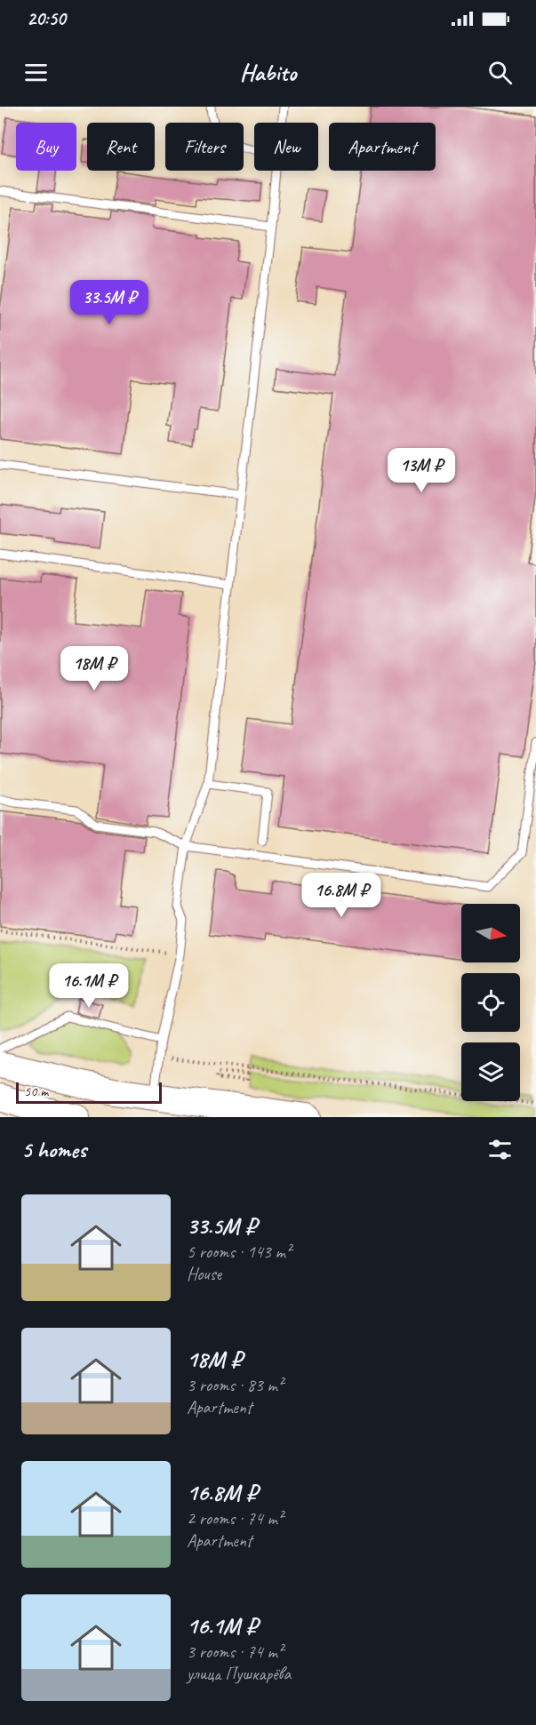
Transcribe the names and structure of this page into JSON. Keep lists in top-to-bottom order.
{
  "scale_bar": "50 m",
  "north": "right",
  "page": {
    "status": "20:50",
    "header": "Habito",
    "chip": [
      "Buy",
      "Rent",
      "Filters",
      "New",
      "Apartment"
    ],
    "price": [
      "33.5M ₽",
      "13M ₽",
      "18M ₽",
      "16.8M ₽",
      "16.1M ₽"
    ],
    "scale": "50 m",
    "heading": "5 homes",
    "list": [
      {
        "name": "33.5M ₽",
        "note": "5 rooms · 143 m² · House"
      },
      {
        "name": "18M ₽",
        "note": "3 rooms · 83 m² · Apartment"
      },
      {
        "name": "16.8M ₽",
        "note": "2 rooms · 74 m² · Apartment"
      },
      {
        "name": "16.1M ₽",
        "note": "3 rooms · 74 m² · улица Пушкарёва"
      }
    ]
  }
}
